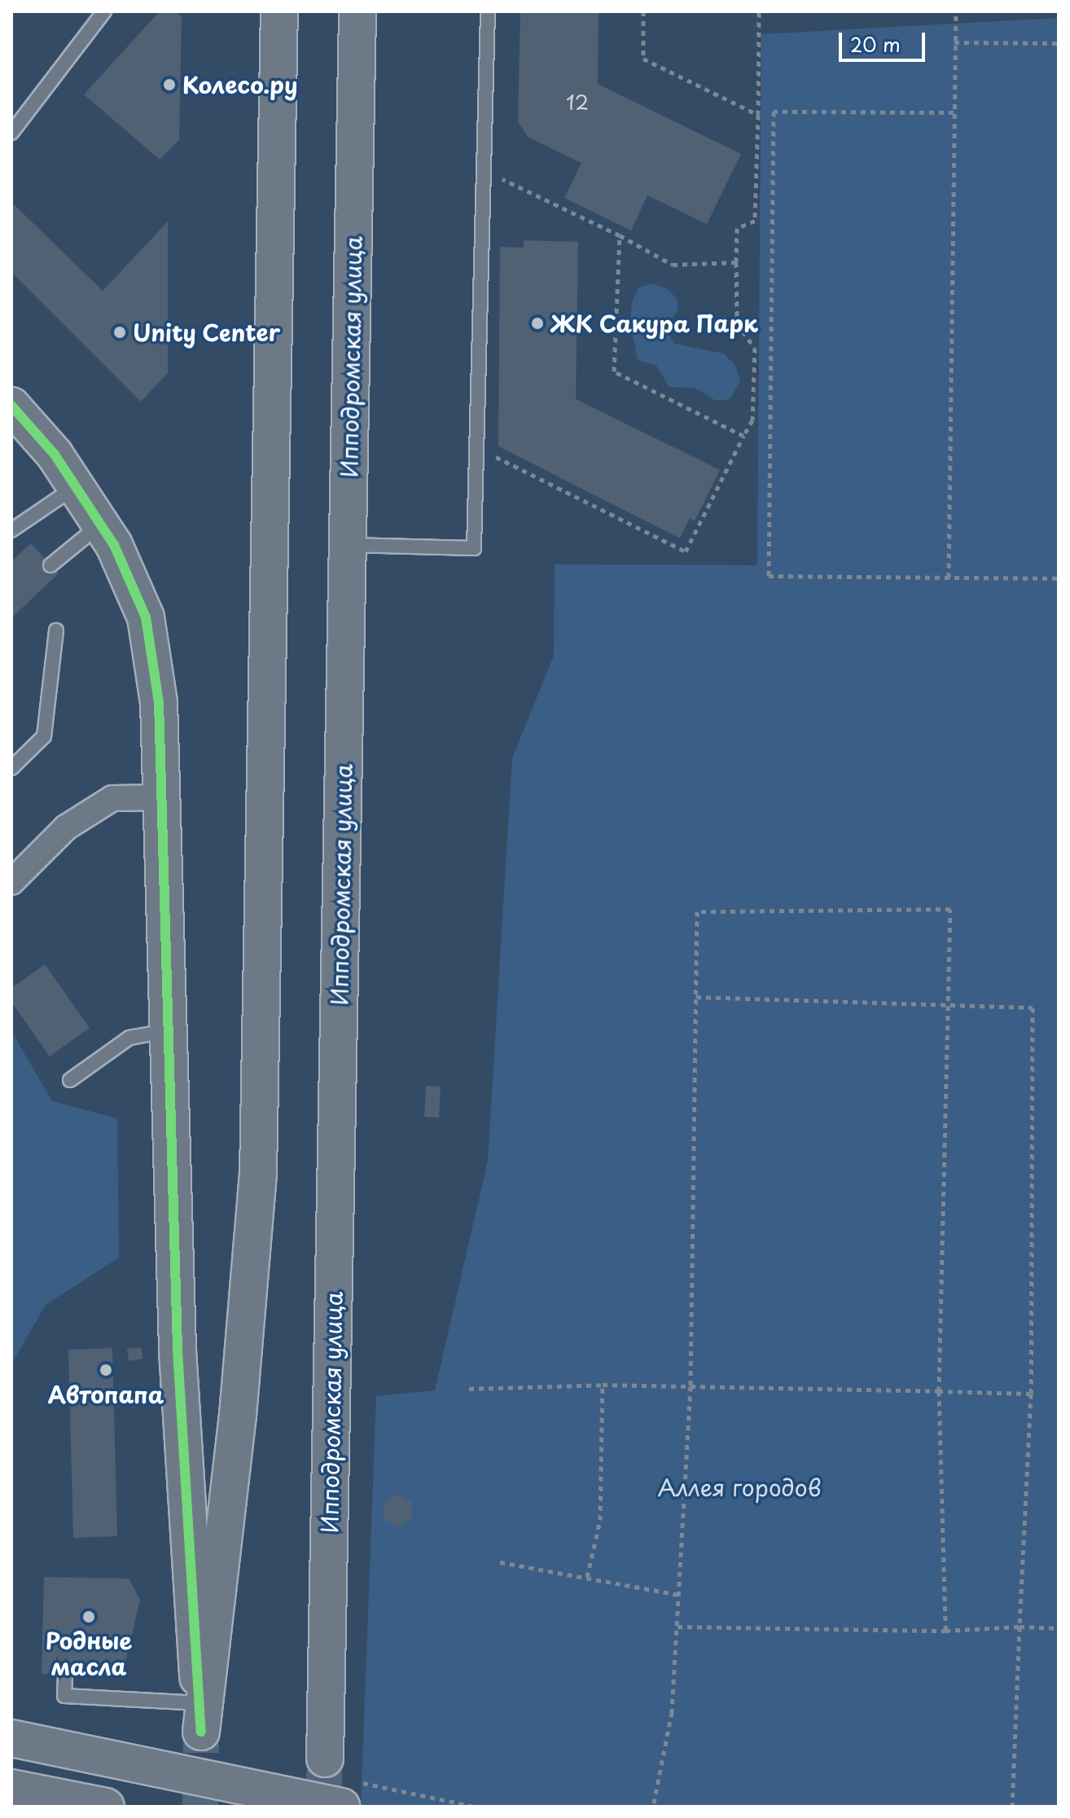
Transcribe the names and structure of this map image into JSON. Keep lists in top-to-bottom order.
{
  "streets": {
    "main road": ["Ипподромская улица"]
  },
  "parks": ["Аллея городов"],
  "places": [
    "Колесо.ру",
    "ЖК Сакура Парк",
    "Unity Center",
    "Автопапа",
    "Родные масла"
  ],
  "house_numbers": ["12"],
  "scale_bar": "20 m"
}
